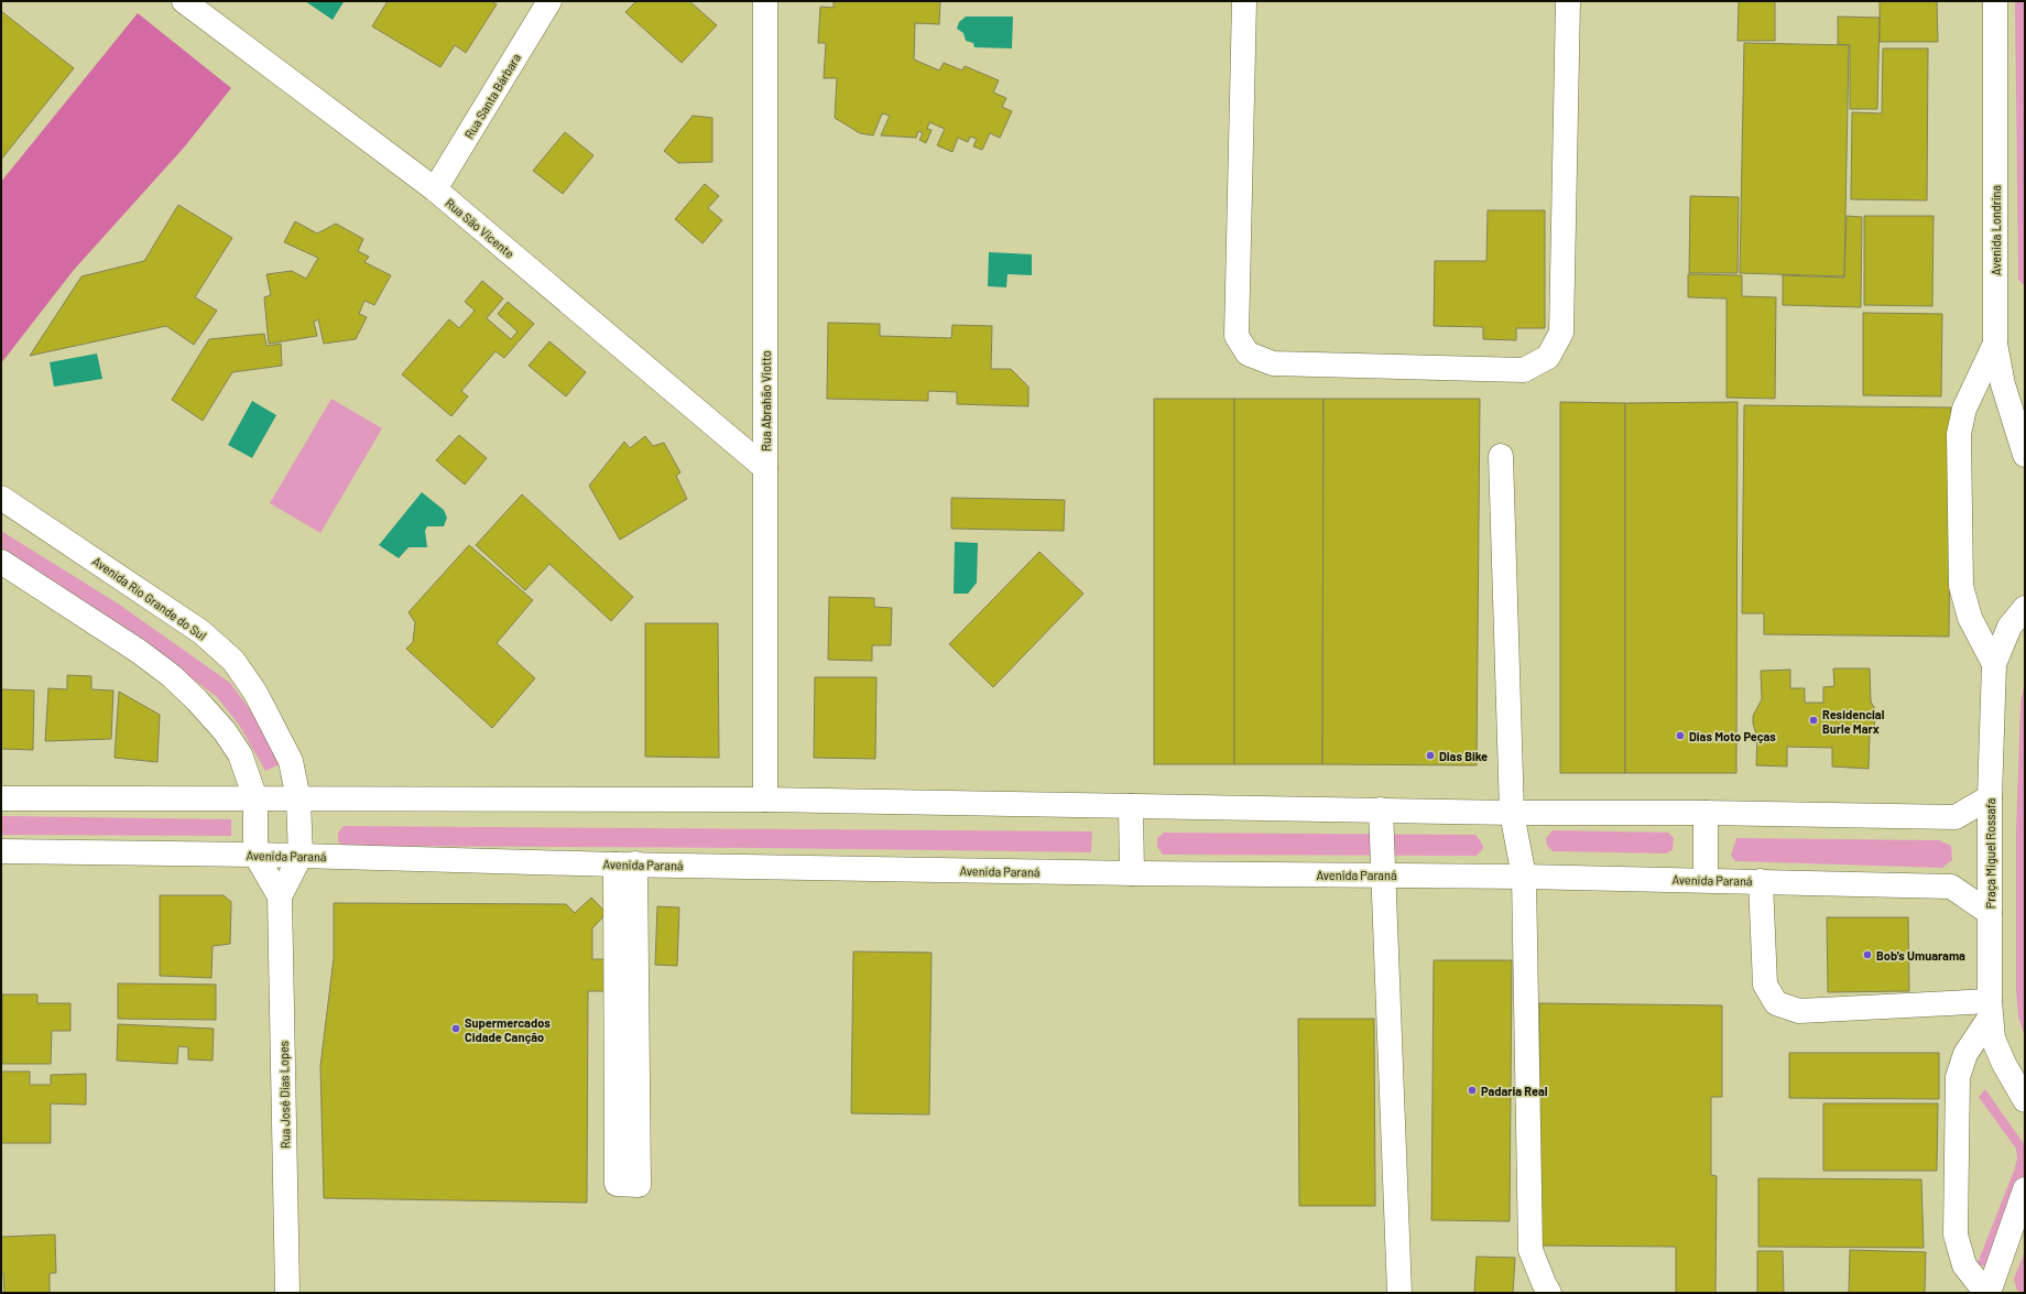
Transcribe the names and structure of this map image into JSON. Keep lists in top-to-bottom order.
{
  "streets": {
    "main road": [
      "Rua Santa Bárbara",
      "Rua São Vicente",
      "Avenida Londrina",
      "Rua Abrahão Viotto",
      "Avenida Rio Grande do Sul",
      "Praça Miguel Rossafa",
      "Avenida Paraná",
      "Rua José Dias Lopes"
    ]
  },
  "crossings": [
    ["Rua Santa Bárbara", "Rua São Vicente"],
    ["Rua São Vicente", "Rua Abrahão Viotto"],
    ["Avenida Rio Grande do Sul", "Avenida Paraná"],
    ["Avenida Rio Grande do Sul", "Rua José Dias Lopes"],
    ["Praça Miguel Rossafa", "Avenida Paraná"],
    ["Avenida Paraná", "Rua José Dias Lopes"]
  ],
  "places": [
    "Residencial Burle Marx",
    "Dias Moto Peças",
    "Dias Bike",
    "Bob's Umuarama",
    "Supermercados Cidade Canção",
    "Padaria Real"
  ]
}
